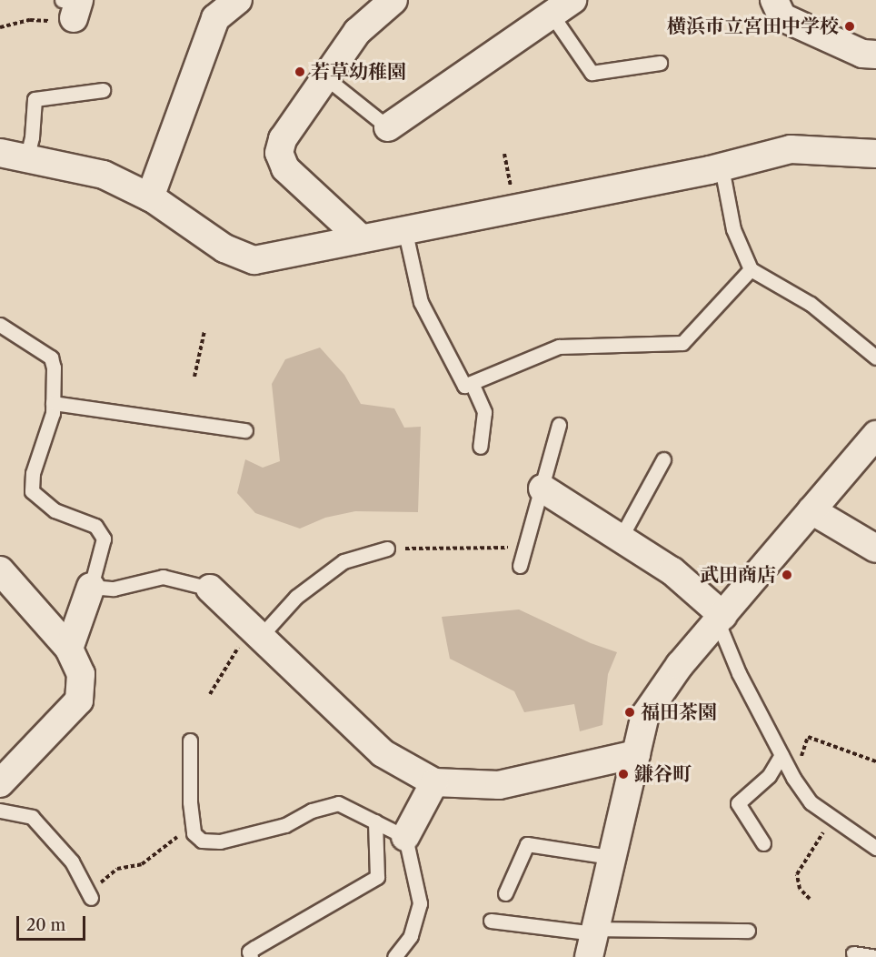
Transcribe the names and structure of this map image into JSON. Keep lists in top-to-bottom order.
{
  "places": [
    "横浜市立宮田中学校",
    "若草幼稚園",
    "武田商店",
    "福田茶園",
    "鎌谷町"
  ],
  "scale_bar": "20 m"
}
